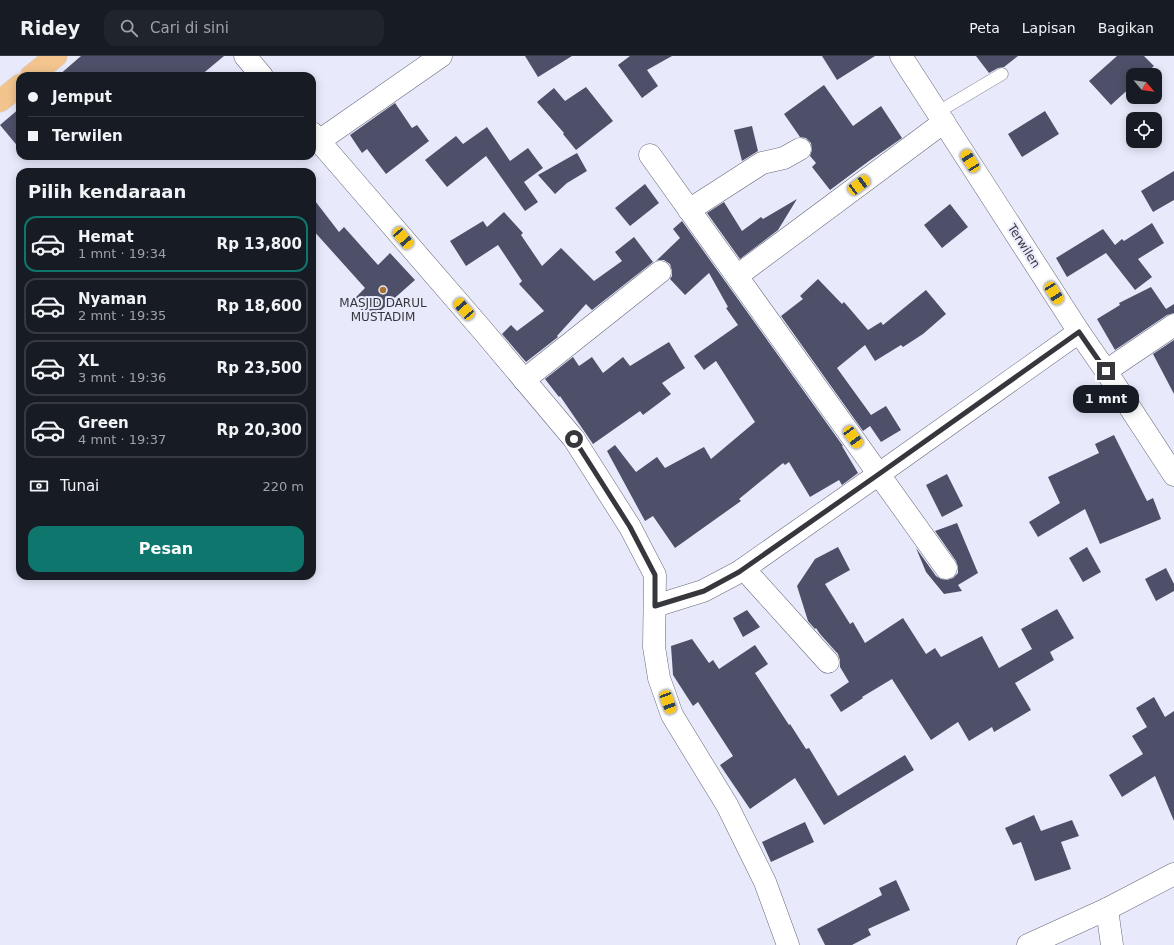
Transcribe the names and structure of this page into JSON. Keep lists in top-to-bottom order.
{
  "streets": {
    "street": ["Terwilen"]
  },
  "places": ["MASJID DARUL MUSTADIM"],
  "north": "bottom right",
  "page": {
    "header": "Ridey",
    "search": "Cari di sini",
    "nav": ["Peta", "Lapisan", "Bagikan"],
    "banner": ["Jemput", "Terwilen"],
    "heading": "Pilih kendaraan",
    "list": [
      {
        "name": "Hemat",
        "note": "1 mnt · 19:34",
        "value": "Rp 13,800"
      },
      {
        "name": "Nyaman",
        "note": "2 mnt · 19:35",
        "value": "Rp 18,600"
      },
      {
        "name": "XL",
        "note": "3 mnt · 19:36",
        "value": "Rp 23,500"
      },
      {
        "name": "Green",
        "note": "4 mnt · 19:37",
        "value": "Rp 20,300"
      }
    ],
    "bubble": "1 mnt",
    "pay": ["Tunai", "220 m"],
    "buttons": "Pesan"
  }
}
